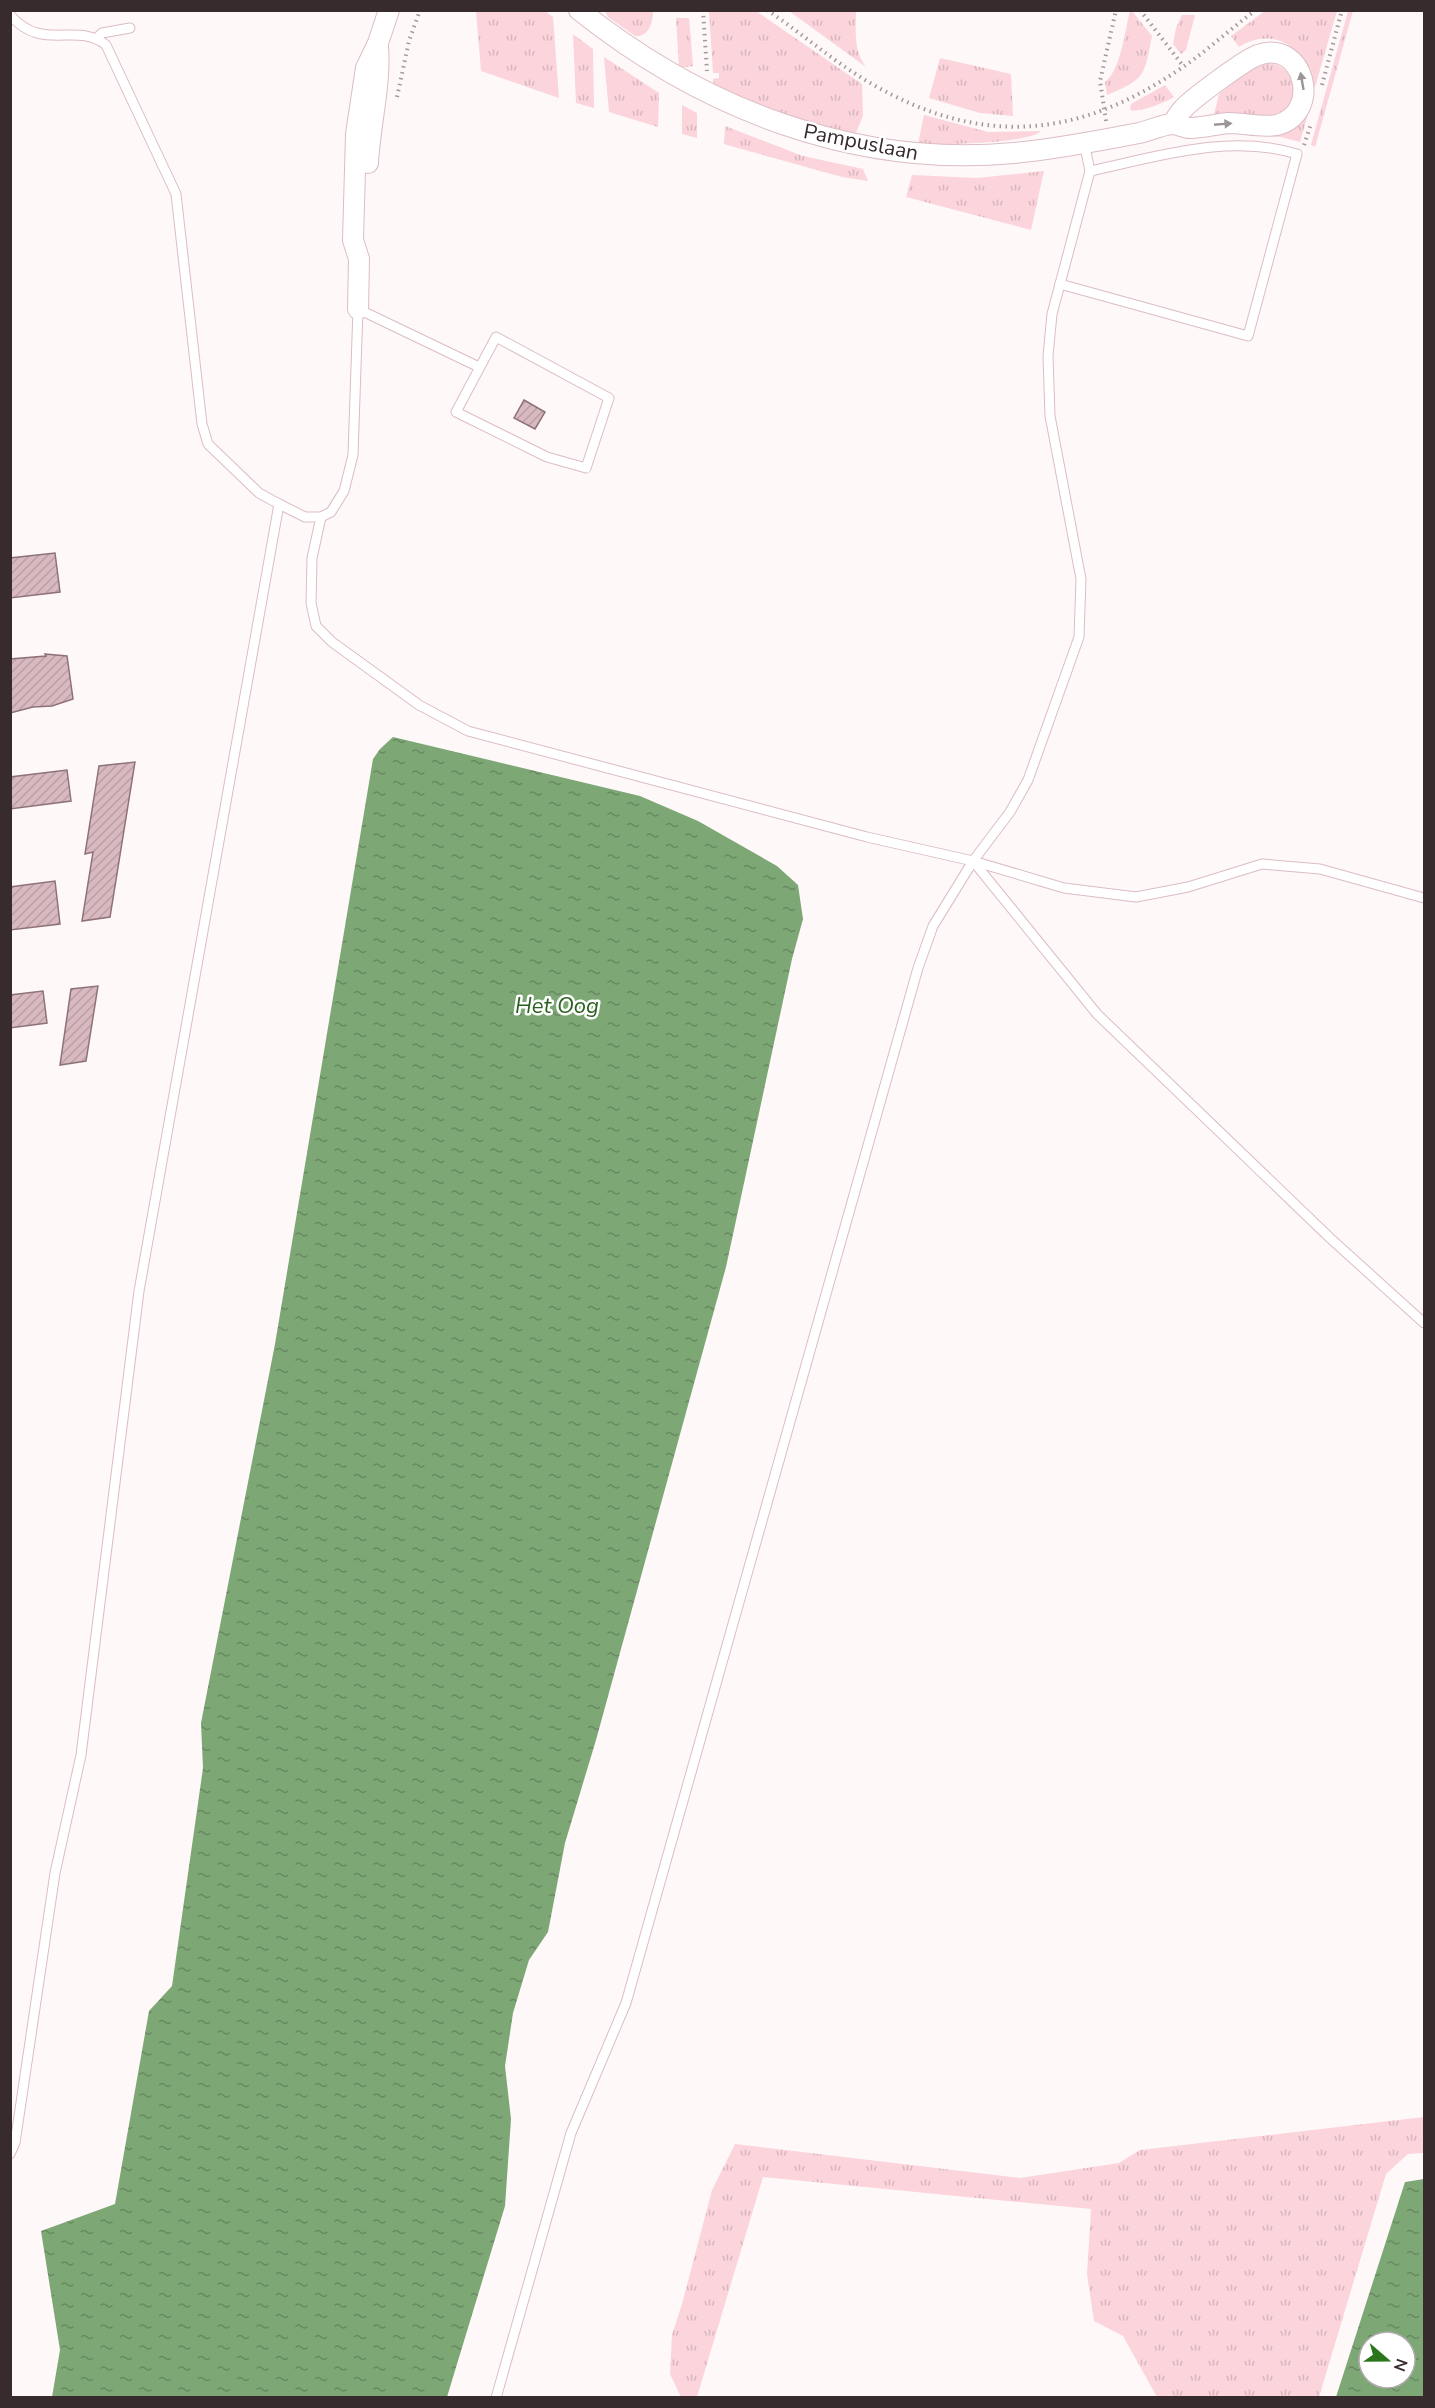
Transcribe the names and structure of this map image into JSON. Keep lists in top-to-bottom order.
{
  "streets": {
    "street": ["Pampuslaan"]
  },
  "water": ["Het Oog"],
  "north": "right"
}
